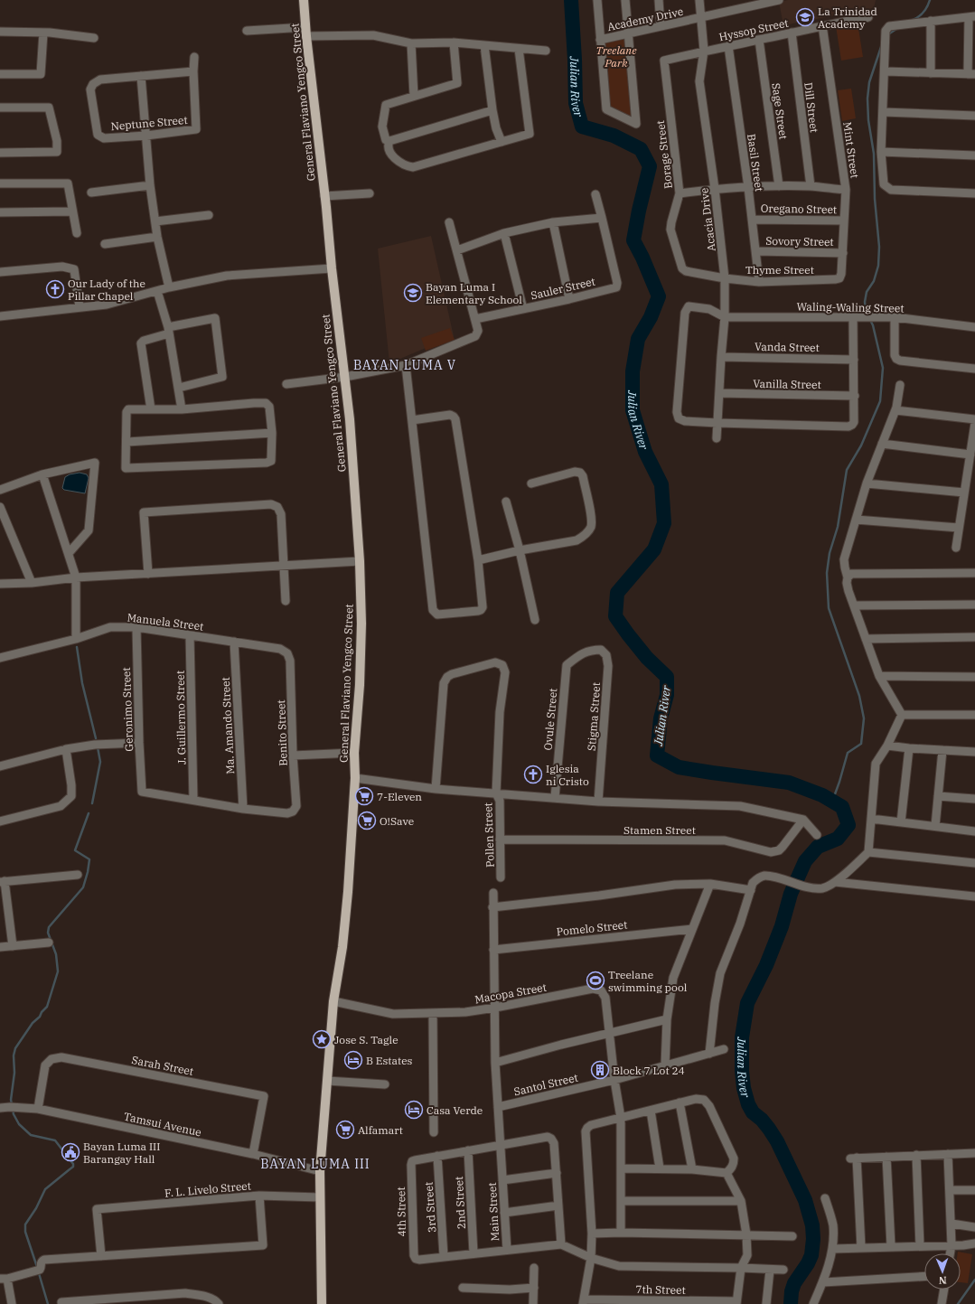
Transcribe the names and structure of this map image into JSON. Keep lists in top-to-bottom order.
{
  "streets": {
    "main road": ["General Flaviano Yengco Street"],
    "street": [
      "Academy Drive",
      "Hyssop Street",
      "Dill Street",
      "Sage Street",
      "Neptune Street",
      "Mint Street",
      "Borage Street",
      "Basil Street",
      "Oregano Street",
      "Acacia Drive",
      "Sovory Street",
      "Thyme Street",
      "Sauler Street",
      "Waling-Waling Street",
      "Vanda Street",
      "Vanilla Street",
      "Manuela Street",
      "Geronimo Street",
      "Stigma Street",
      "J. Guillermo Street",
      "Ovule Street",
      "Ma. Amando Street",
      "Benito Street",
      "Stamen Street",
      "Pollen Street",
      "Pomelo Street",
      "Macopa Street",
      "Sarah Street",
      "Santol Street",
      "Tamsui Avenue",
      "F. L. Livelo Street",
      "2nd Street",
      "3rd Street",
      "4th Street",
      "Main Street",
      "7th Street"
    ]
  },
  "crossings": [
    ["Academy Drive", "Acacia Drive"],
    ["Hyssop Street", "Dill Street"],
    ["Hyssop Street", "Sage Street"],
    ["Hyssop Street", "Mint Street"],
    ["Hyssop Street", "Borage Street"],
    ["Hyssop Street", "Basil Street"],
    ["Hyssop Street", "Acacia Drive"],
    ["General Flaviano Yengco Street", "Macopa Street"],
    ["General Flaviano Yengco Street", "Tamsui Avenue"],
    ["General Flaviano Yengco Street", "F. L. Livelo Street"],
    ["Mint Street", "Oregano Street"],
    ["Mint Street", "Sovory Street"],
    ["Mint Street", "Thyme Street"],
    ["Borage Street", "Thyme Street"],
    ["Basil Street", "Oregano Street"],
    ["Basil Street", "Sovory Street"],
    ["Basil Street", "Thyme Street"],
    ["Acacia Drive", "Thyme Street"],
    ["Acacia Drive", "Waling-Waling Street"],
    ["Acacia Drive", "Vanda Street"],
    ["Acacia Drive", "Vanilla Street"],
    ["Manuela Street", "Geronimo Street"],
    ["Manuela Street", "J. Guillermo Street"],
    ["Manuela Street", "Ma. Amando Street"],
    ["Manuela Street", "Benito Street"],
    ["Geronimo Street", "J. Guillermo Street"],
    ["Stigma Street", "Ovule Street"],
    ["Ma. Amando Street", "Benito Street"],
    ["Stamen Street", "Pollen Street"],
    ["Pomelo Street", "Main Street"],
    ["Macopa Street", "Santol Street"],
    ["Macopa Street", "Main Street"],
    ["Sarah Street", "Tamsui Avenue"],
    ["Santol Street", "Main Street"],
    ["2nd Street", "4th Street"],
    ["3rd Street", "4th Street"],
    ["4th Street", "Main Street"]
  ],
  "districts": ["BAYAN LUMA V", "BAYAN LUMA III"],
  "water": ["Julian River"],
  "parks": ["Treelane Park"],
  "places": {
    "school or university": ["La Trinidad Academy", "Bayan Luma I Elementary School"],
    "church": ["Our Lady of the Pillar Chapel", "Iglesia ni Cristo"],
    "supermarket": ["7-Eleven", "O!Save", "Alfamart"],
    "sports": ["Treelane swimming pool"],
    "place": ["Jose S. Tagle"],
    "hotel": ["B Estates", "Casa Verde"],
    "building": ["Block 7 Lot 24"],
    "public building": ["Bayan Luma III Barangay Hall"]
  },
  "north": "bottom"
}
